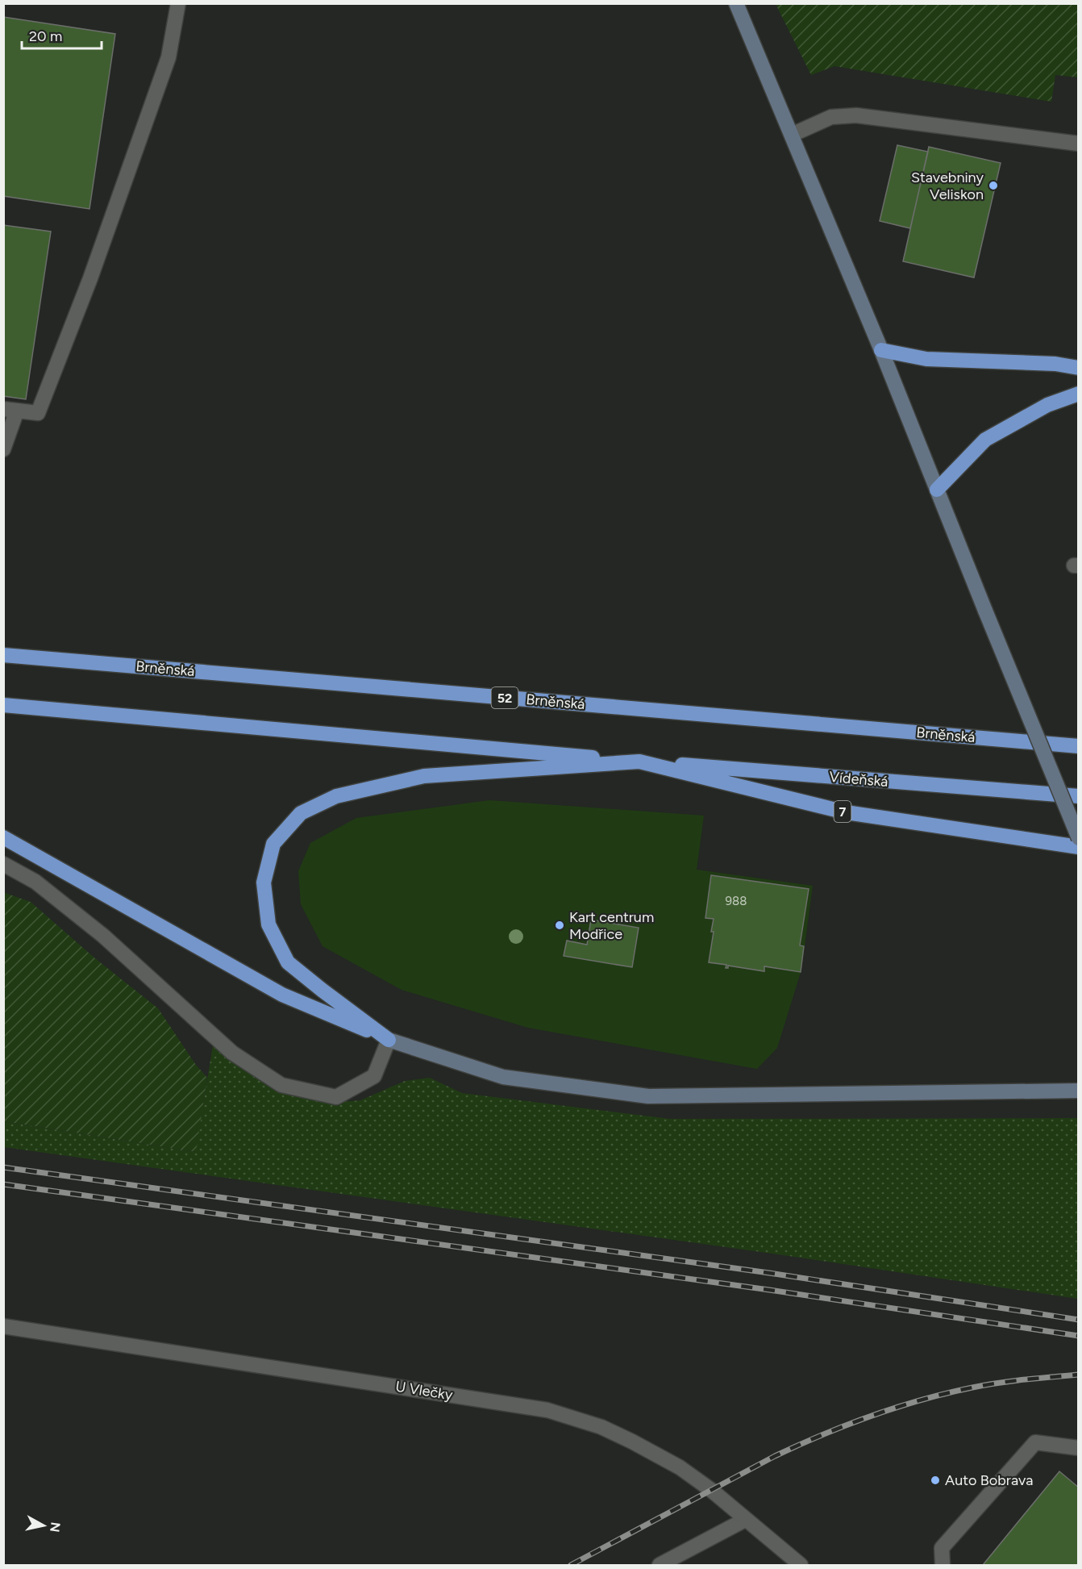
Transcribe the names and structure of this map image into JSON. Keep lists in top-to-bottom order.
{
  "streets": {
    "highway": [
      "Brněnská",
      "52",
      "Vídeňská",
      "7"
    ],
    "street": ["U Vlečky"]
  },
  "crossings": [
    ["Vídeňská", "7"]
  ],
  "places": ["Stavebniny Veliskon", "Kart centrum Modřice", "Auto Bobrava"],
  "house_numbers": ["988"],
  "scale_bar": "20 m",
  "north": "right"
}
